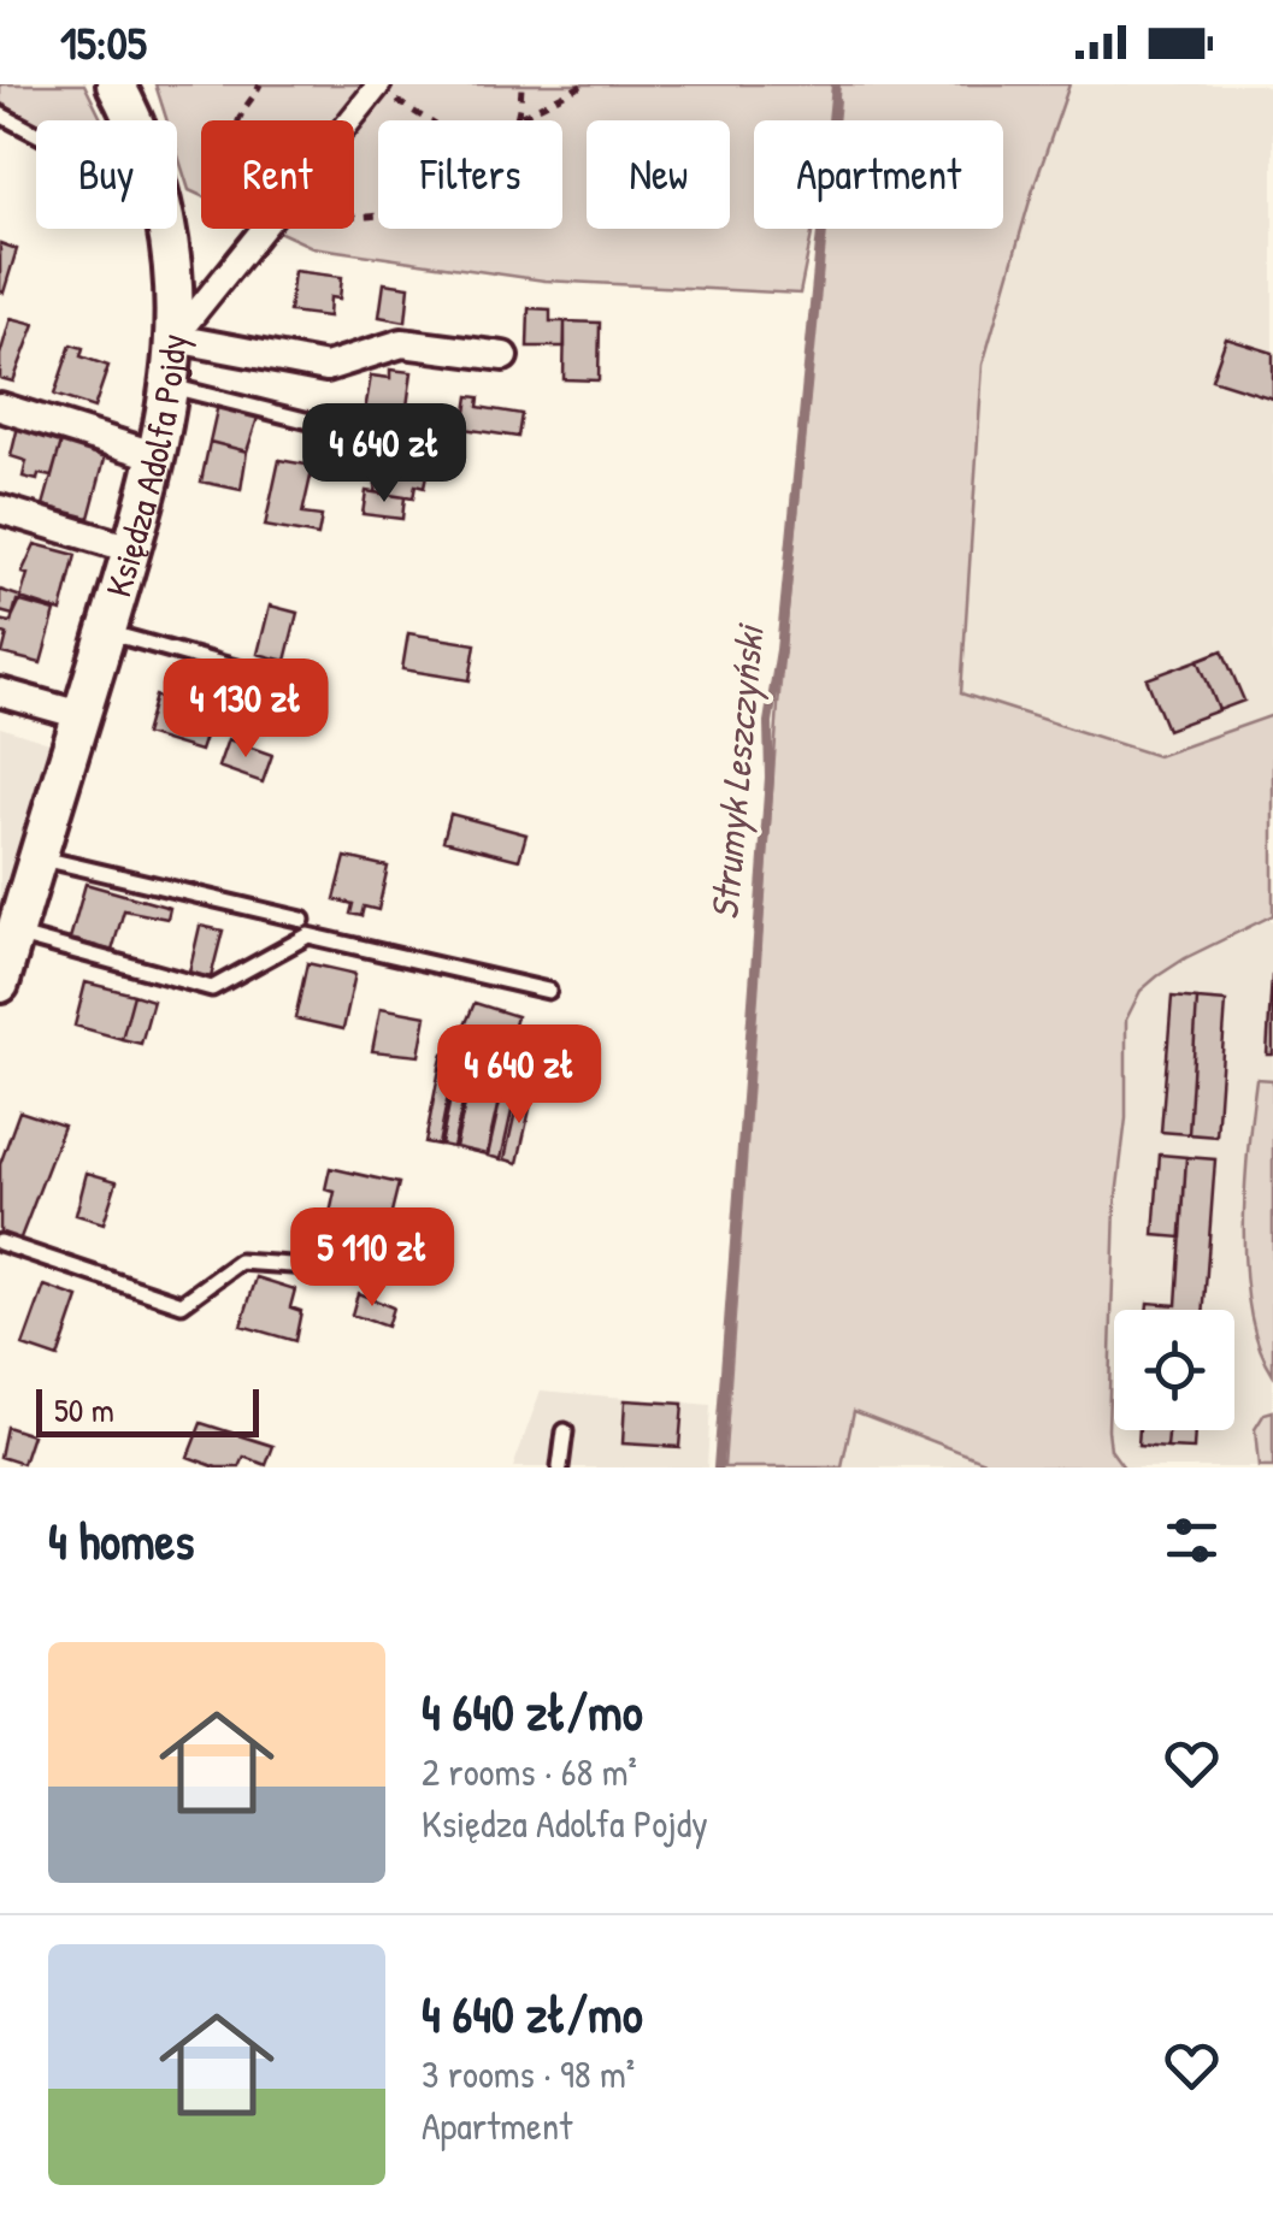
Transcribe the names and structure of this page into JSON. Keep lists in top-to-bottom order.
{
  "streets": {
    "street": ["Księdza Adolfa Pojdy"]
  },
  "water": ["Strumyk Leszczyński"],
  "scale_bar": "50 m",
  "page": {
    "status": "15:05",
    "chip": [
      "Buy",
      "Rent",
      "Filters",
      "New",
      "Apartment"
    ],
    "price": [
      "4 640 zł",
      "4 130 zł",
      "4 640 zł",
      "5 110 zł"
    ],
    "scale": "50 m",
    "heading": "4 homes",
    "list": [
      {
        "name": "4 640 zł/mo",
        "note": "2 rooms · 68 m² · Księdza Adolfa Pojdy"
      },
      {
        "name": "4 640 zł/mo",
        "note": "3 rooms · 98 m² · Apartment"
      }
    ]
  }
}
